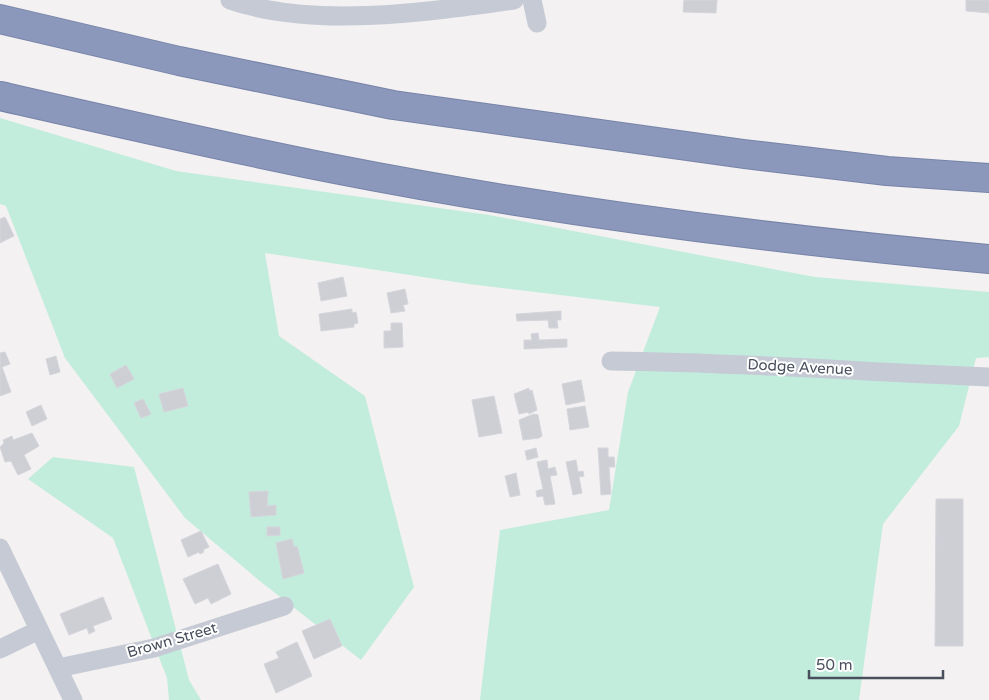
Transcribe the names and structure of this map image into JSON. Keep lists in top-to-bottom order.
{
  "streets": {
    "street": ["Dodge Avenue", "Brown Street"]
  },
  "scale_bar": "50 m"
}
